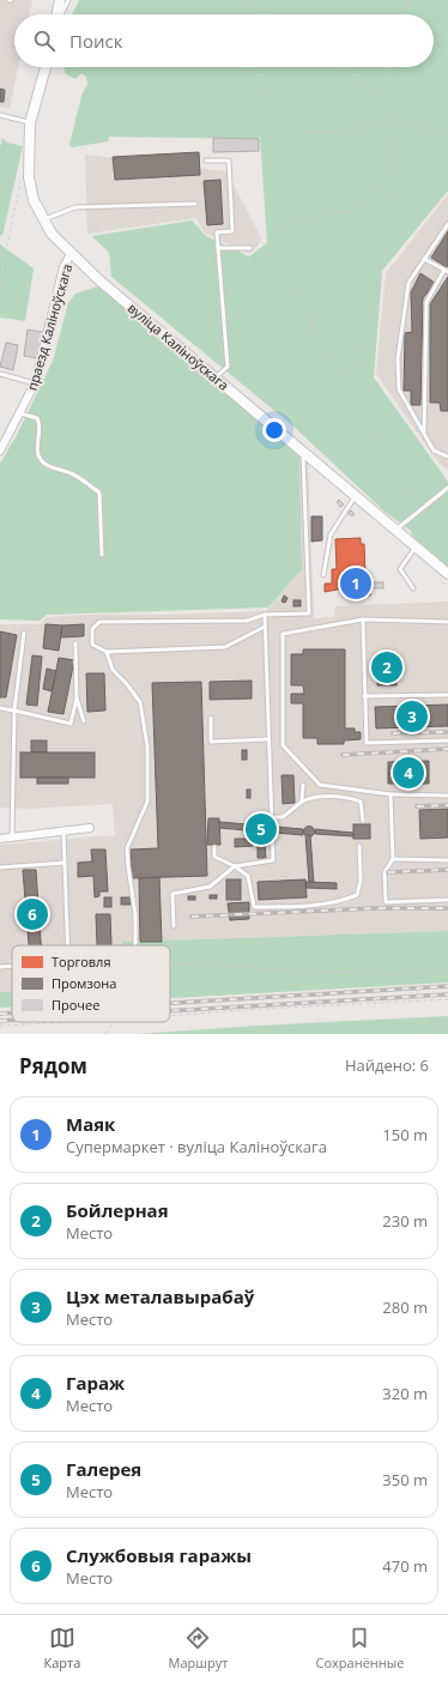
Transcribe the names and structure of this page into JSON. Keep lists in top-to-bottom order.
{
  "streets": {
    "street": ["праезд Каліноўскага", "вуліца Каліноўскага"]
  },
  "crossings": [
    ["праезд Каліноўскага", "вуліца Каліноўскага"]
  ],
  "legend": ["Торговля", "Промзона", "Прочее"],
  "page": {
    "search": "Поиск",
    "pins": [
      "1",
      "2",
      "3",
      "4",
      "5",
      "6"
    ],
    "heading": ["Рядом", "Найдено: 6"],
    "list": [
      {
        "mark": "1",
        "name": "Маяк",
        "note": "Супермаркет · вуліца Каліноўскага",
        "value": "150 m"
      },
      {
        "mark": "2",
        "name": "Бойлерная",
        "note": "Место",
        "value": "230 m"
      },
      {
        "mark": "3",
        "name": "Цэх металавырабаў",
        "note": "Место",
        "value": "280 m"
      },
      {
        "mark": "4",
        "name": "Гараж",
        "note": "Место",
        "value": "320 m"
      },
      {
        "mark": "5",
        "name": "Галерея",
        "note": "Место",
        "value": "350 m"
      },
      {
        "mark": "6",
        "name": "Службовыя гаражы",
        "note": "Место",
        "value": "470 m"
      }
    ],
    "nav": ["Карта", "Маршрут", "Сохранённые"]
  }
}
